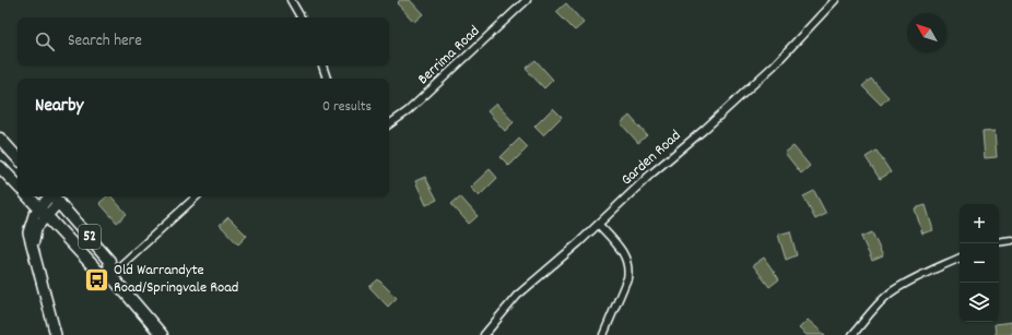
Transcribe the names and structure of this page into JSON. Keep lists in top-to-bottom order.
{
  "streets": {
    "main road": ["52"],
    "street": ["Berrima Road", "Garden Road"]
  },
  "places": {
    "bus stop": ["Old Warrandyte Road/Springvale Road"]
  },
  "north": "top left",
  "page": {
    "search": "Search here",
    "heading": ["Nearby", "0 results"],
    "map_buttons": ["+", "−"]
  }
}
